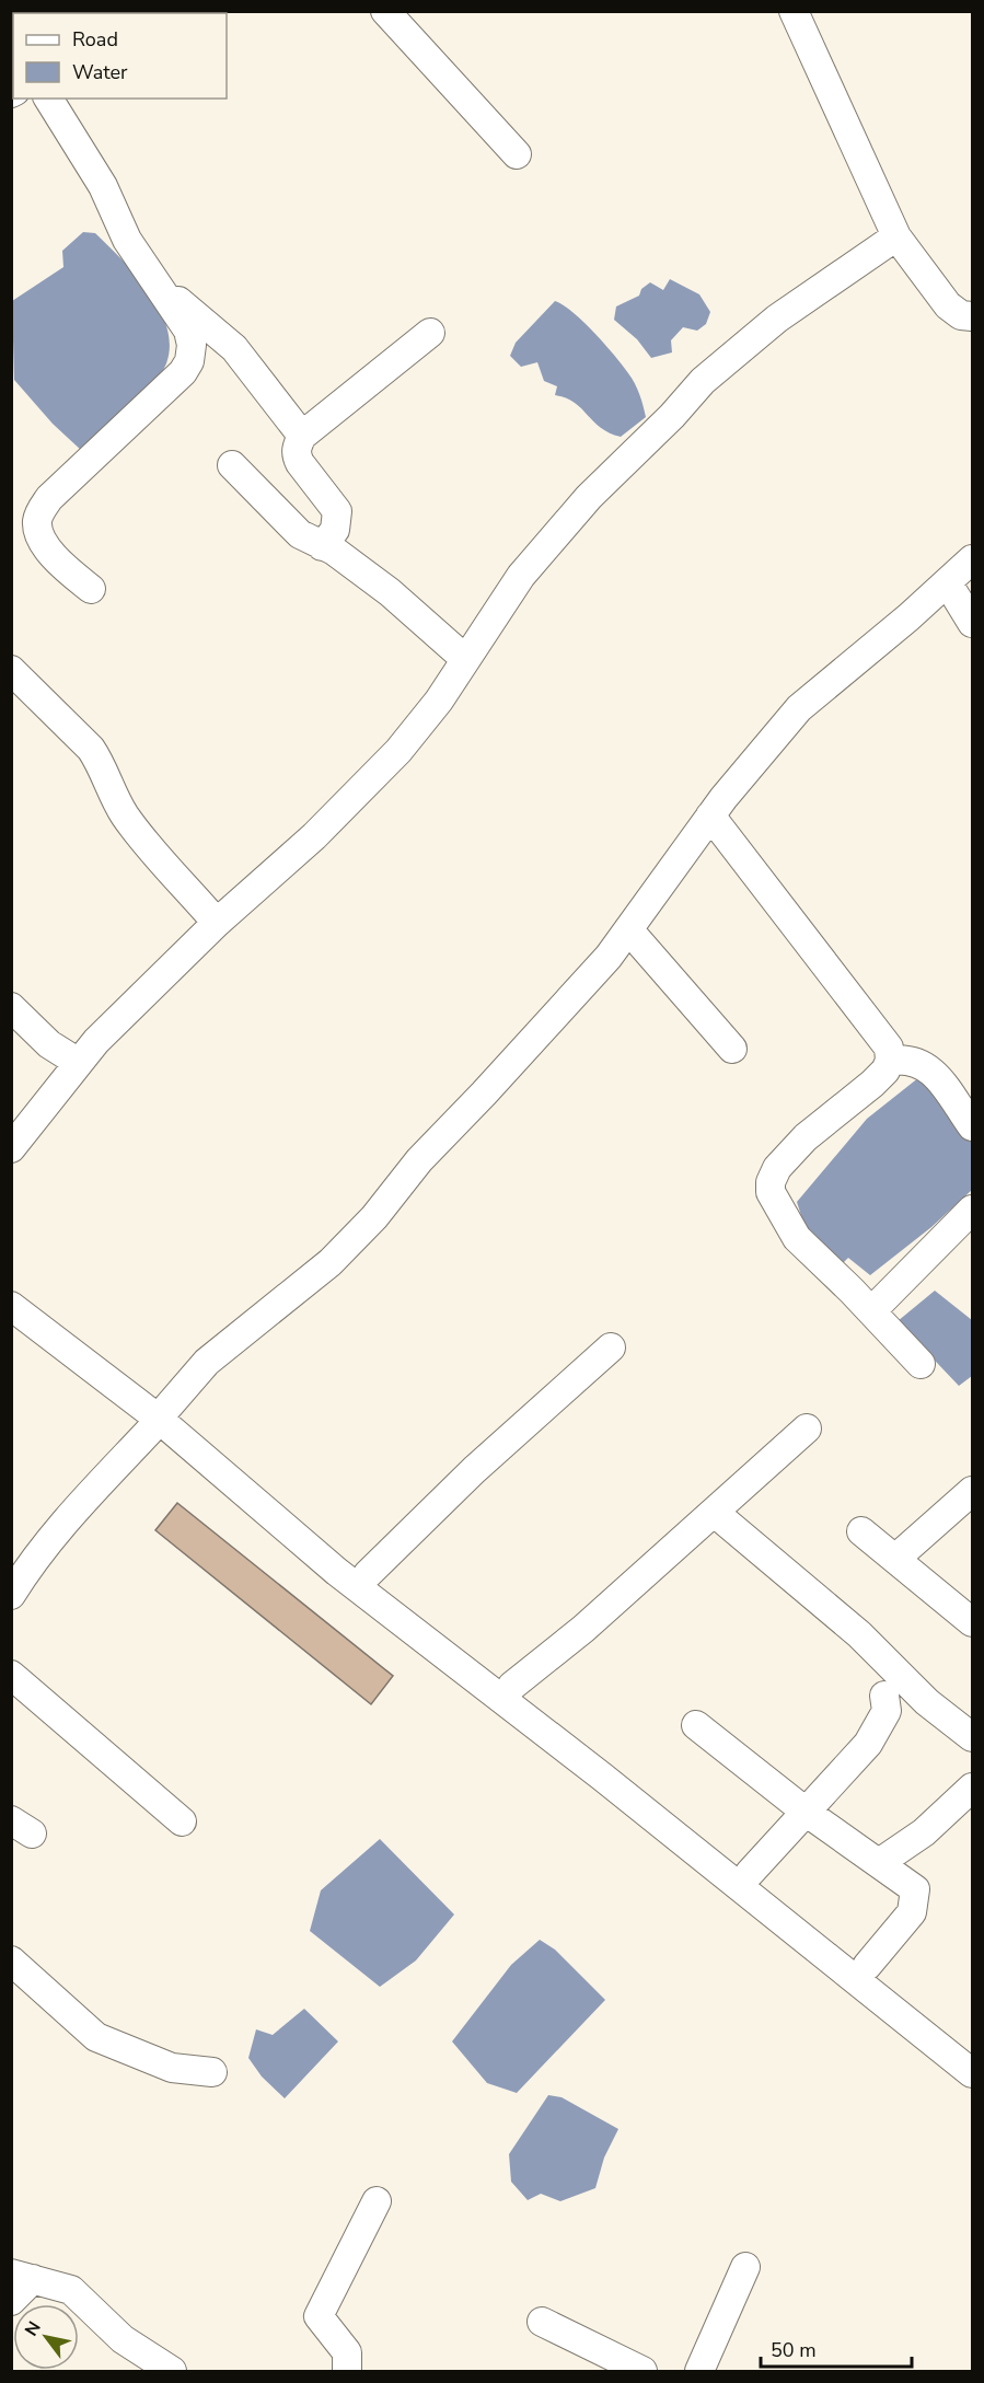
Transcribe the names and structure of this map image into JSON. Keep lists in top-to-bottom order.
{
  "legend": ["Road", "Water"],
  "scale_bar": "50 m",
  "north": "top left"
}
